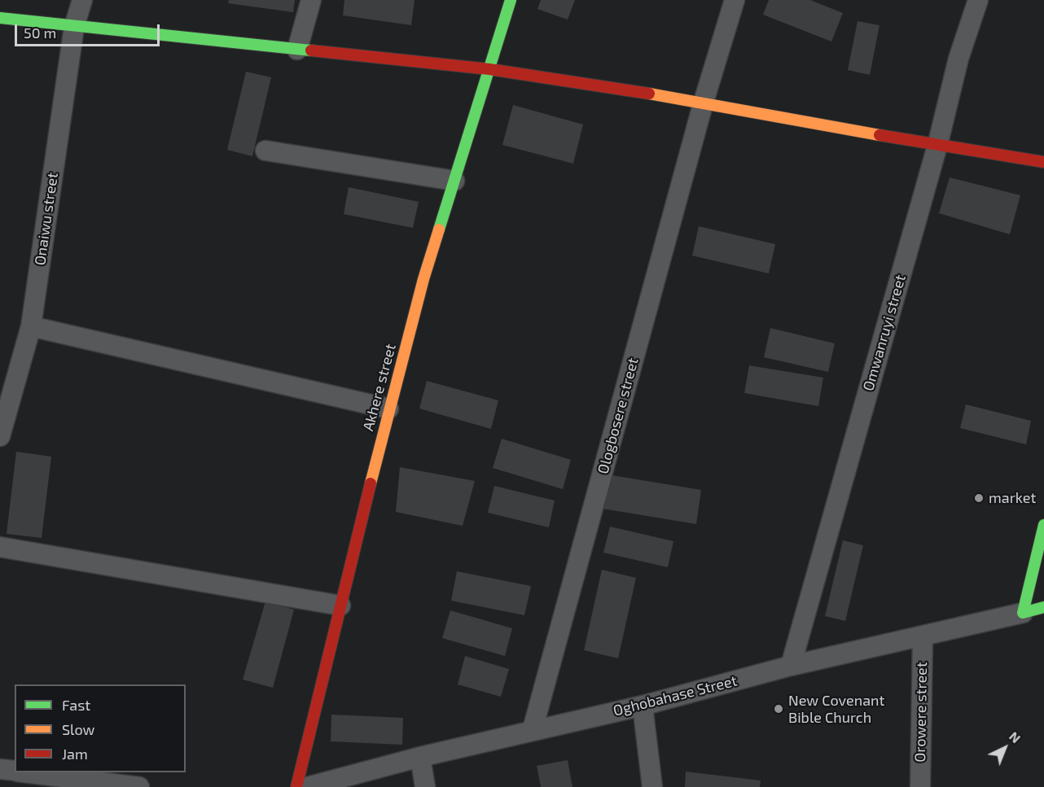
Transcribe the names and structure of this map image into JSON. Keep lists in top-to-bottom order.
{
  "streets": {
    "street": [
      "Onaiwu street",
      "Omwanruyi street",
      "Akhere street",
      "Ologbosere street",
      "Oghobahase Street",
      "Orowere street"
    ]
  },
  "crossings": [
    ["Omwanruyi street", "Oghobahase Street"],
    ["Ologbosere street", "Oghobahase Street"],
    ["Oghobahase Street", "Orowere street"]
  ],
  "places": ["market", "New Covenant Bible Church"],
  "legend": ["Fast", "Slow", "Jam"],
  "scale_bar": "50 m",
  "north": "top right"
}
